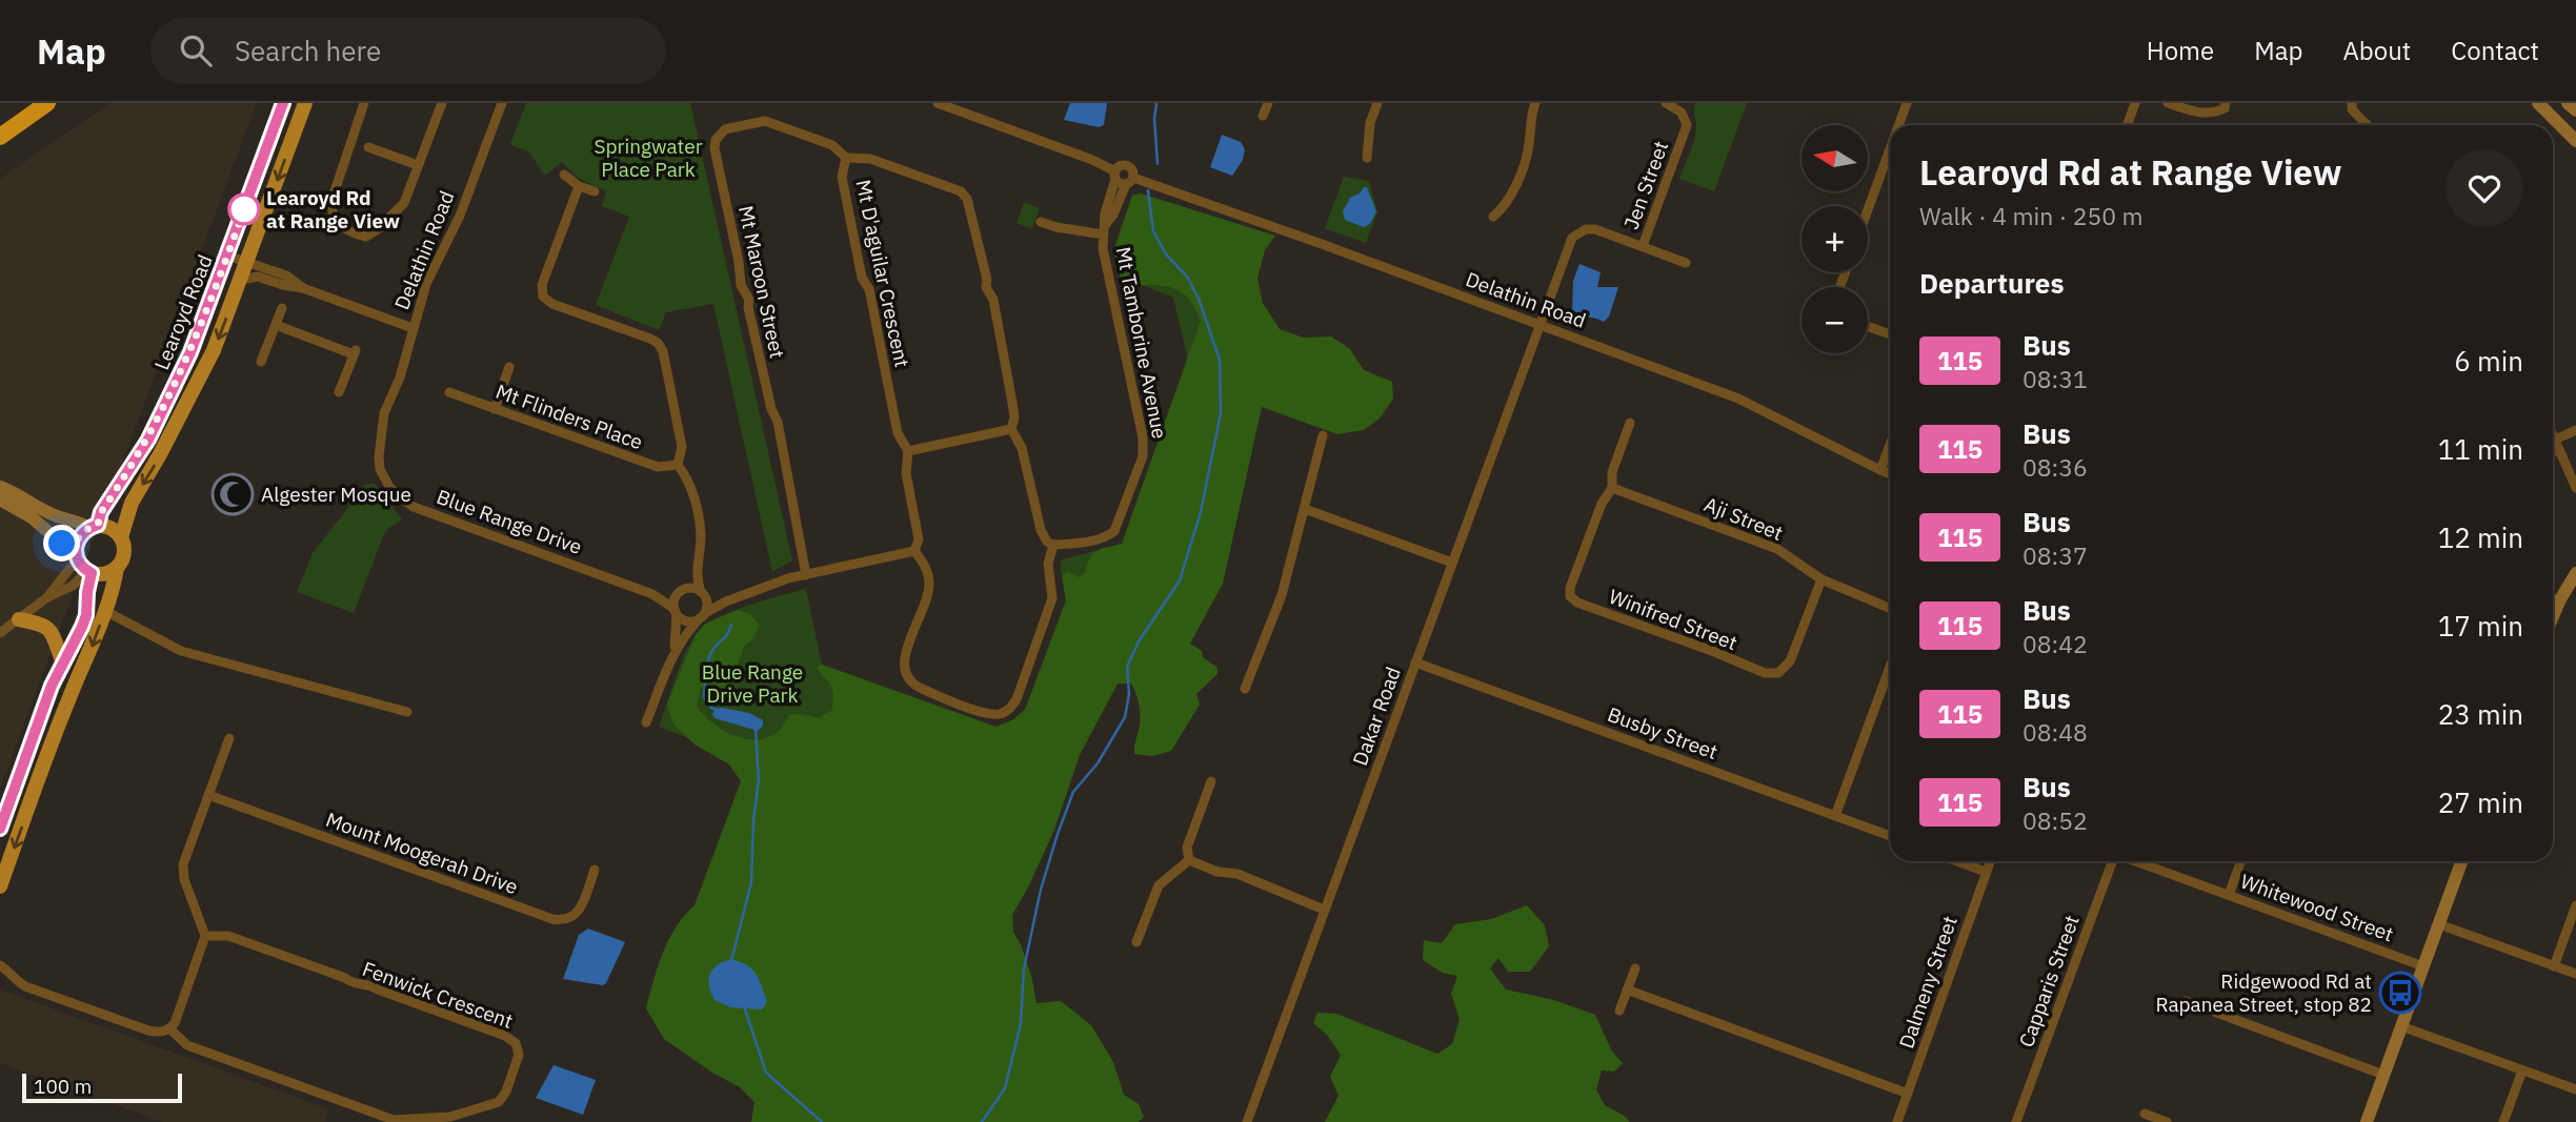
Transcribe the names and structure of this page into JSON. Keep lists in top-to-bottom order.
{
  "streets": {
    "main road": ["Learoyd Road"],
    "street": [
      "Jen Street",
      "Delathin Road",
      "Mt D'aguilar Crescent",
      "Mt Maroon Street",
      "Mt Tamborine Avenue",
      "Mt Flinders Place",
      "Aji Street",
      "Blue Range Drive",
      "Winifred Street",
      "Dakar Road",
      "Busby Street",
      "Mount Moogerah Drive",
      "Whitewood Street",
      "Capparis Street",
      "Dalmeny Street",
      "Fenwick Crescent"
    ]
  },
  "crossings": [
    ["Jen Street", "Dakar Road"],
    ["Delathin Road", "Blue Range Drive"],
    ["Delathin Road", "Dakar Road"],
    ["Mt D'aguilar Crescent", "Mt Maroon Street"],
    ["Aji Street", "Winifred Street"],
    ["Dakar Road", "Busby Street"]
  ],
  "parks": ["Springwater Place Park", "Blue Range Drive Park"],
  "places": {
    "other": ["Learoyd Rd at Range View"],
    "mosque": ["Algester Mosque"],
    "bus stop": ["Ridgewood Rd at Rapanea Street, stop 82"]
  },
  "lines": ["bus line 115"],
  "scale_bar": "100 m",
  "north": "left",
  "page": {
    "header": "Map",
    "search": "Search here",
    "nav": [
      "Home",
      "Map",
      "About",
      "Contact"
    ],
    "map_buttons": ["+", "−"],
    "heading": [
      ["Learoyd Rd at Range View", "Walk · 4 min · 250 m"],
      "Departures"
    ],
    "list": [
      {
        "mark": "115",
        "name": "Bus",
        "note": "08:31",
        "value": "6 min"
      },
      {
        "mark": "115",
        "name": "Bus",
        "note": "08:36",
        "value": "11 min"
      },
      {
        "mark": "115",
        "name": "Bus",
        "note": "08:37",
        "value": "12 min"
      },
      {
        "mark": "115",
        "name": "Bus",
        "note": "08:42",
        "value": "17 min"
      },
      {
        "mark": "115",
        "name": "Bus",
        "note": "08:48",
        "value": "23 min"
      },
      {
        "mark": "115",
        "name": "Bus",
        "note": "08:52",
        "value": "27 min"
      }
    ],
    "scale": "100 m"
  }
}
